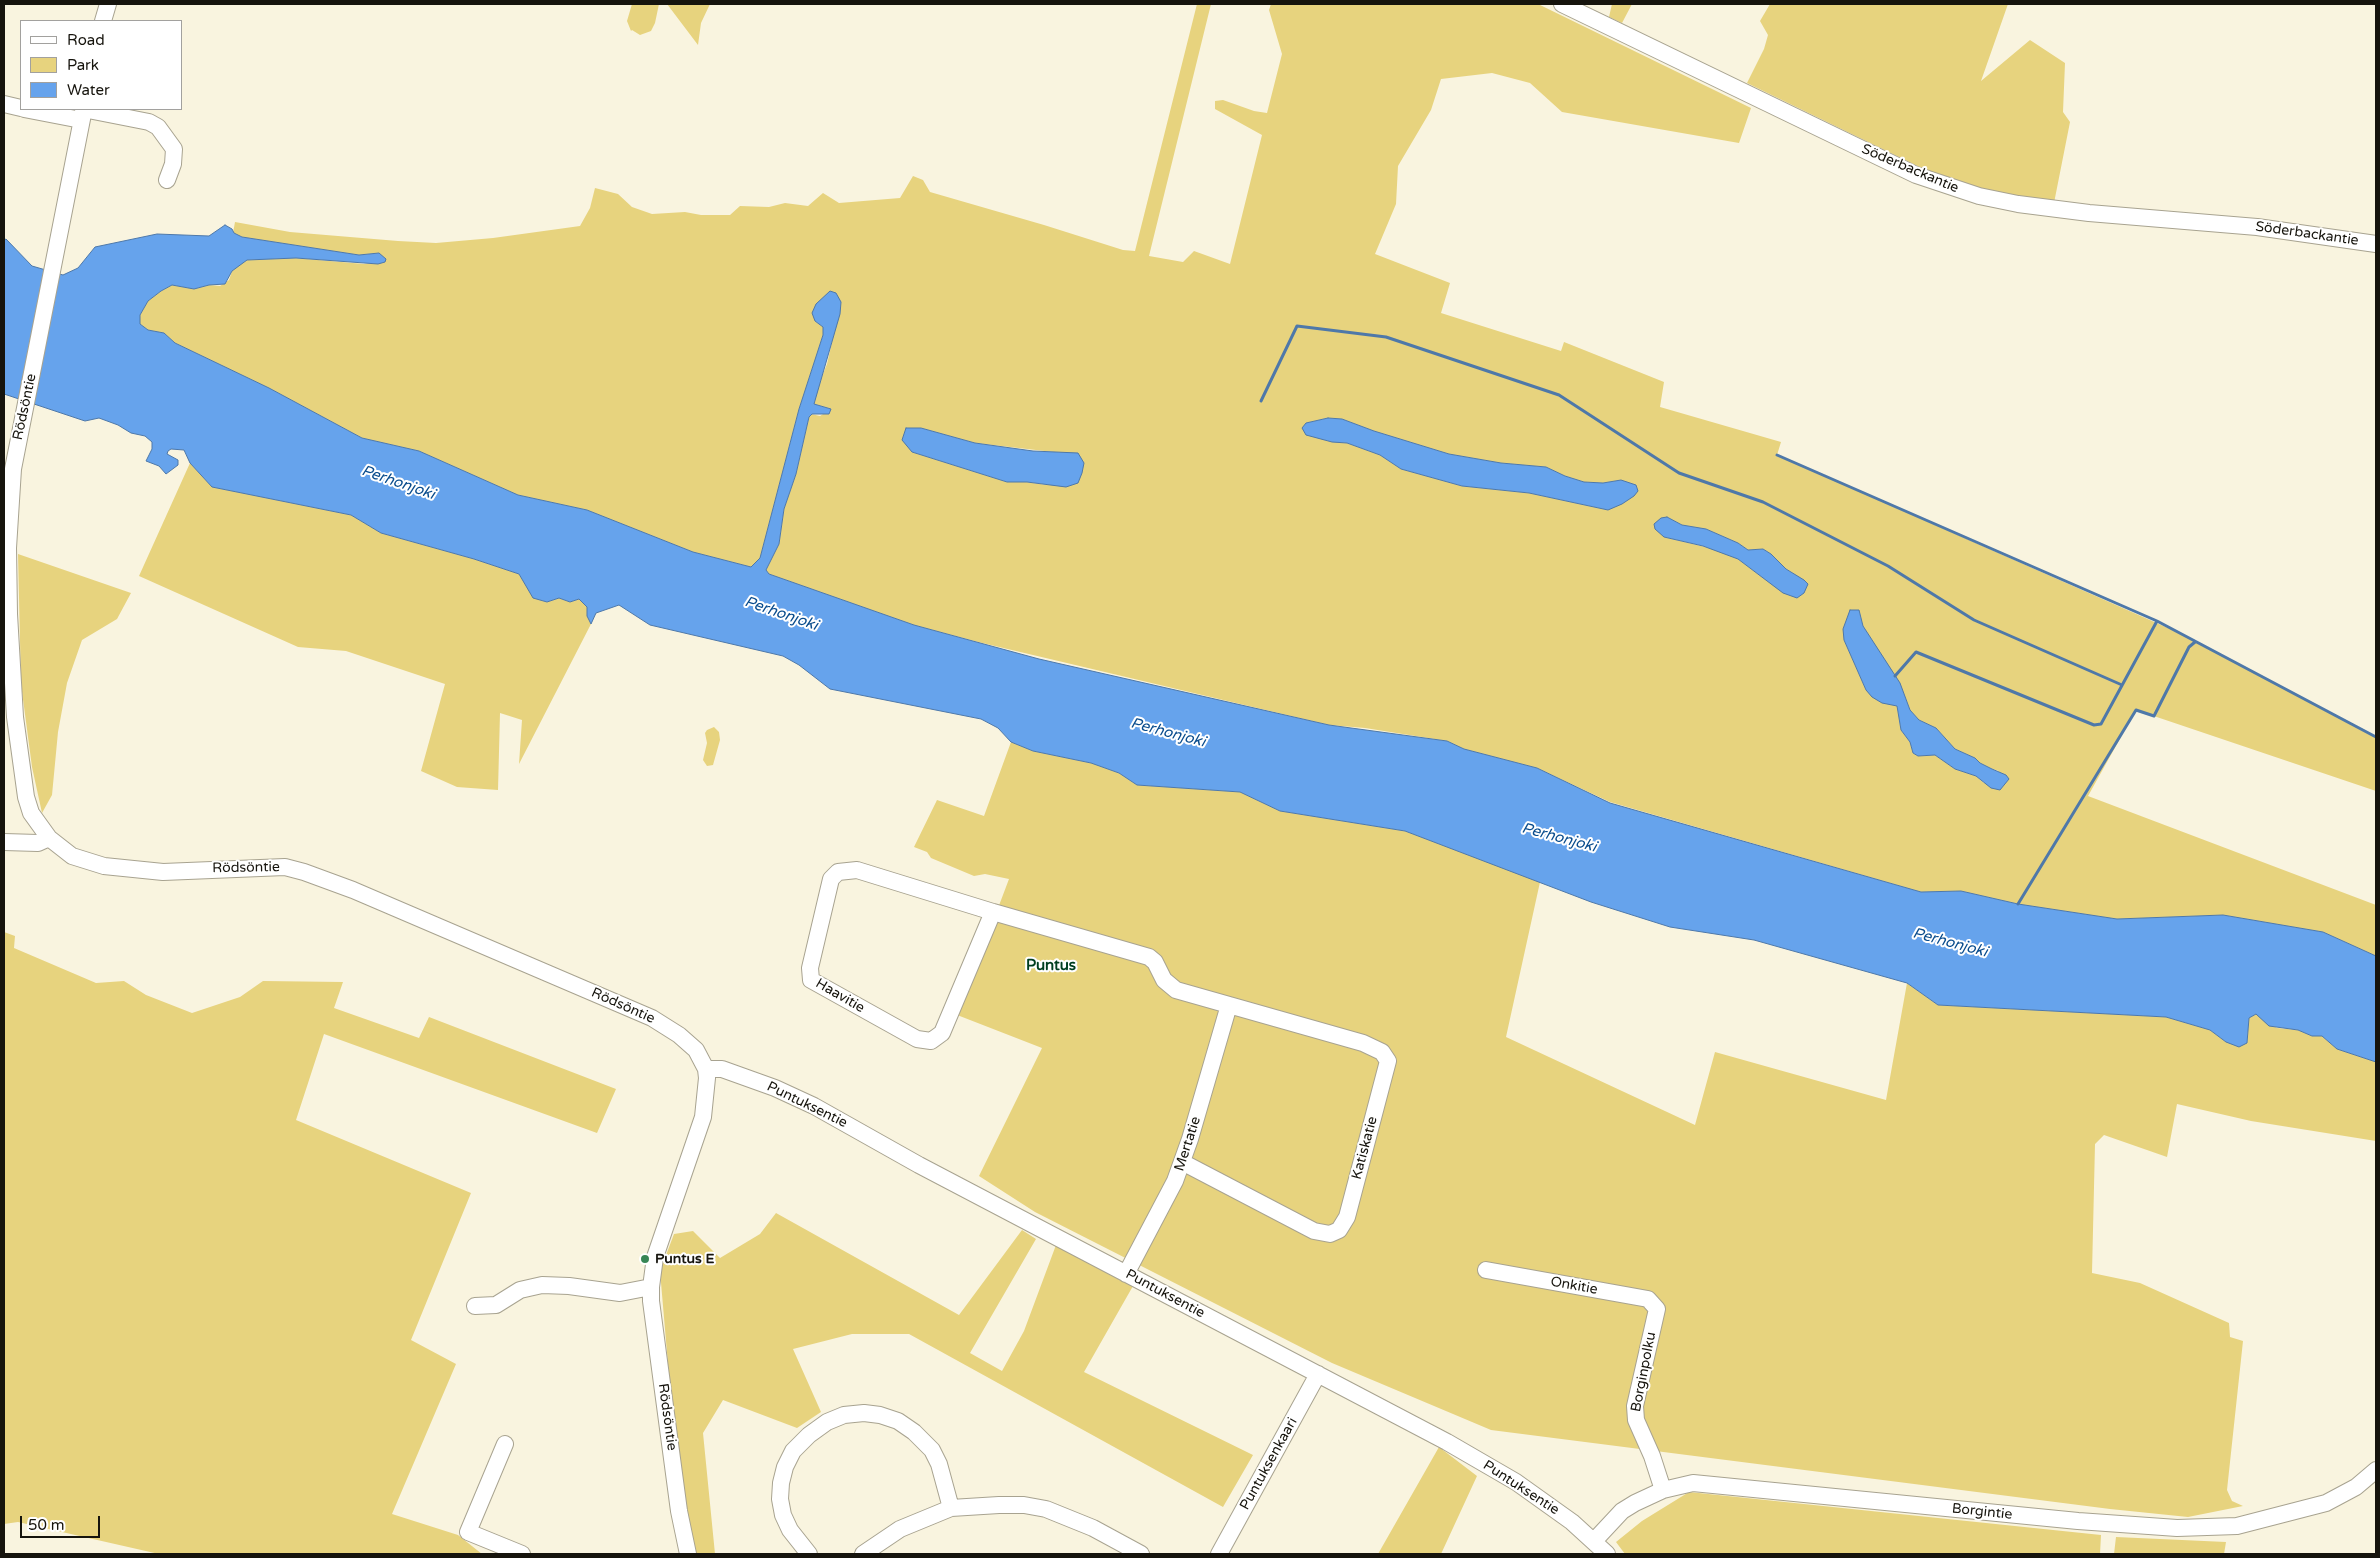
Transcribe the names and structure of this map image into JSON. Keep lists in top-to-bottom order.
{
  "streets": {
    "street": [
      "Söderbackantie",
      "Rödsöntie",
      "Haavitie",
      "Puntuksentie",
      "Mertatie",
      "Katiskatie",
      "Onkitie",
      "Borginpolku",
      "Puntuksenkaari",
      "Borgintie"
    ]
  },
  "crossings": [
    ["Rödsöntie", "Puntuksentie"],
    ["Haavitie", "Mertatie"],
    ["Haavitie", "Katiskatie"],
    ["Puntuksentie", "Mertatie"],
    ["Puntuksentie", "Puntuksenkaari"],
    ["Puntuksentie", "Borgintie"],
    ["Mertatie", "Katiskatie"],
    ["Onkitie", "Borginpolku"],
    ["Borginpolku", "Borgintie"]
  ],
  "districts": ["Puntus"],
  "water": ["Perhonjoki"],
  "places": ["Puntus E"],
  "legend": ["Road", "Park", "Water"],
  "scale_bar": "50 m"
}
